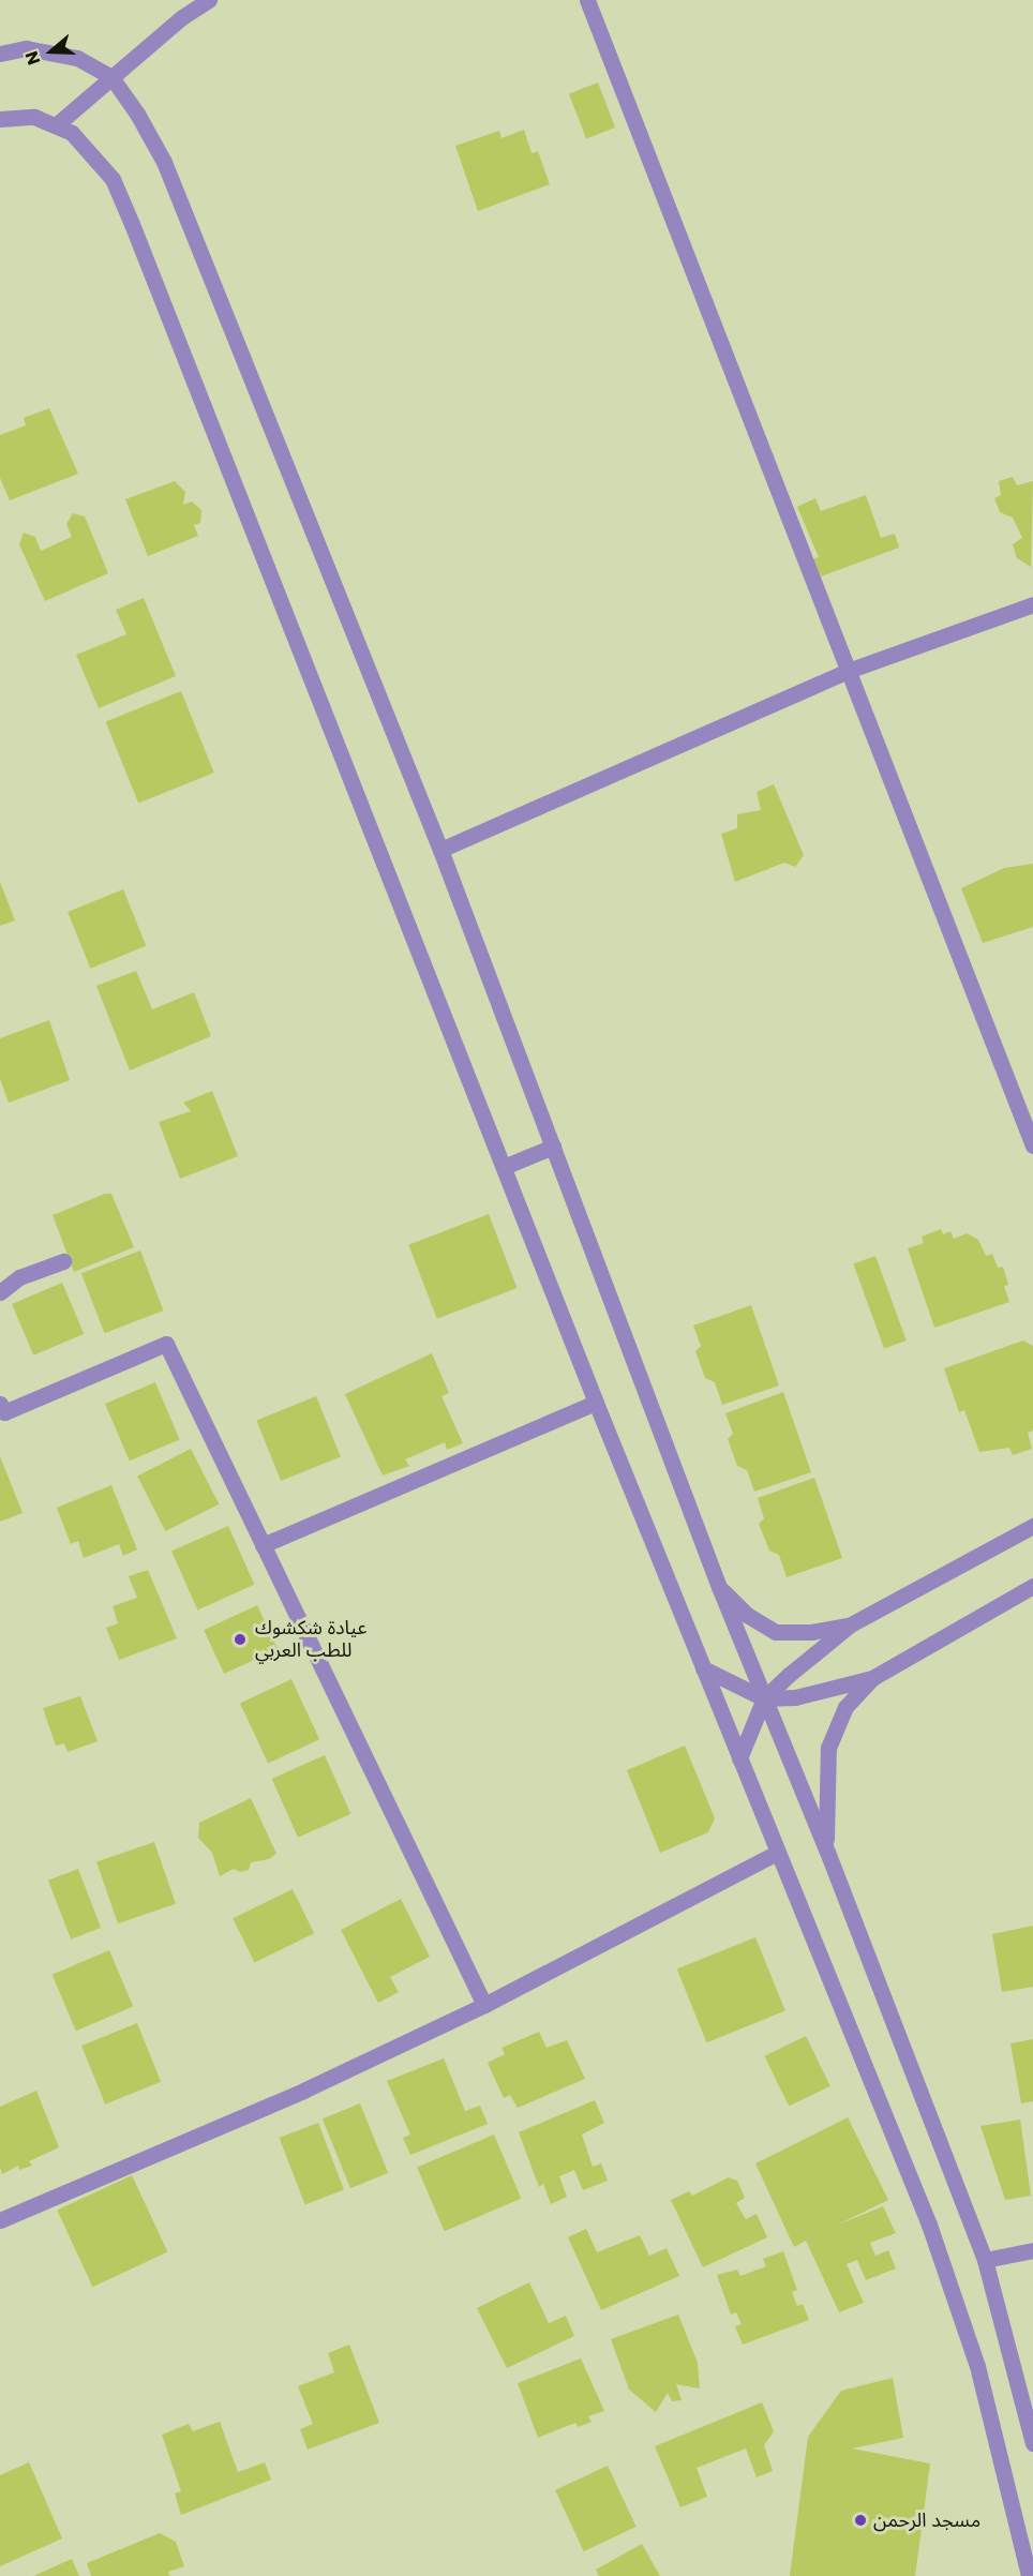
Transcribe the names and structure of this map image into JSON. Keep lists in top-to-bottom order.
{
  "places": ["عيادة شكشوك للطب العربي", "مسجد الرحمن"],
  "north": "left"
}
